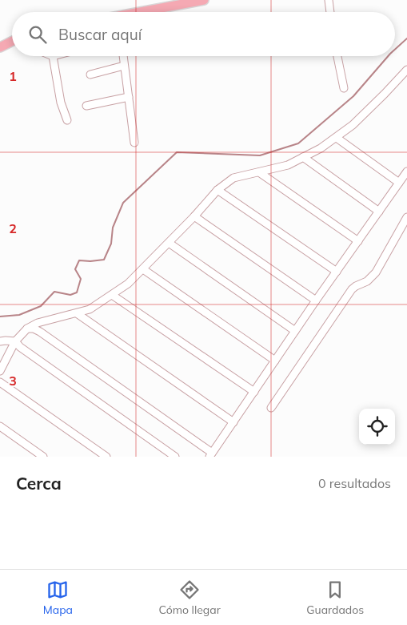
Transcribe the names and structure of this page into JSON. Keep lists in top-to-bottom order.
{
  "page": {
    "search": "Buscar aquí",
    "heading": ["Cerca", "0 resultados"],
    "nav": ["Mapa", "Cómo llegar", "Guardados"]
  },
  "grid": {
    "rows": ["1", "2", "3"]
  }
}
